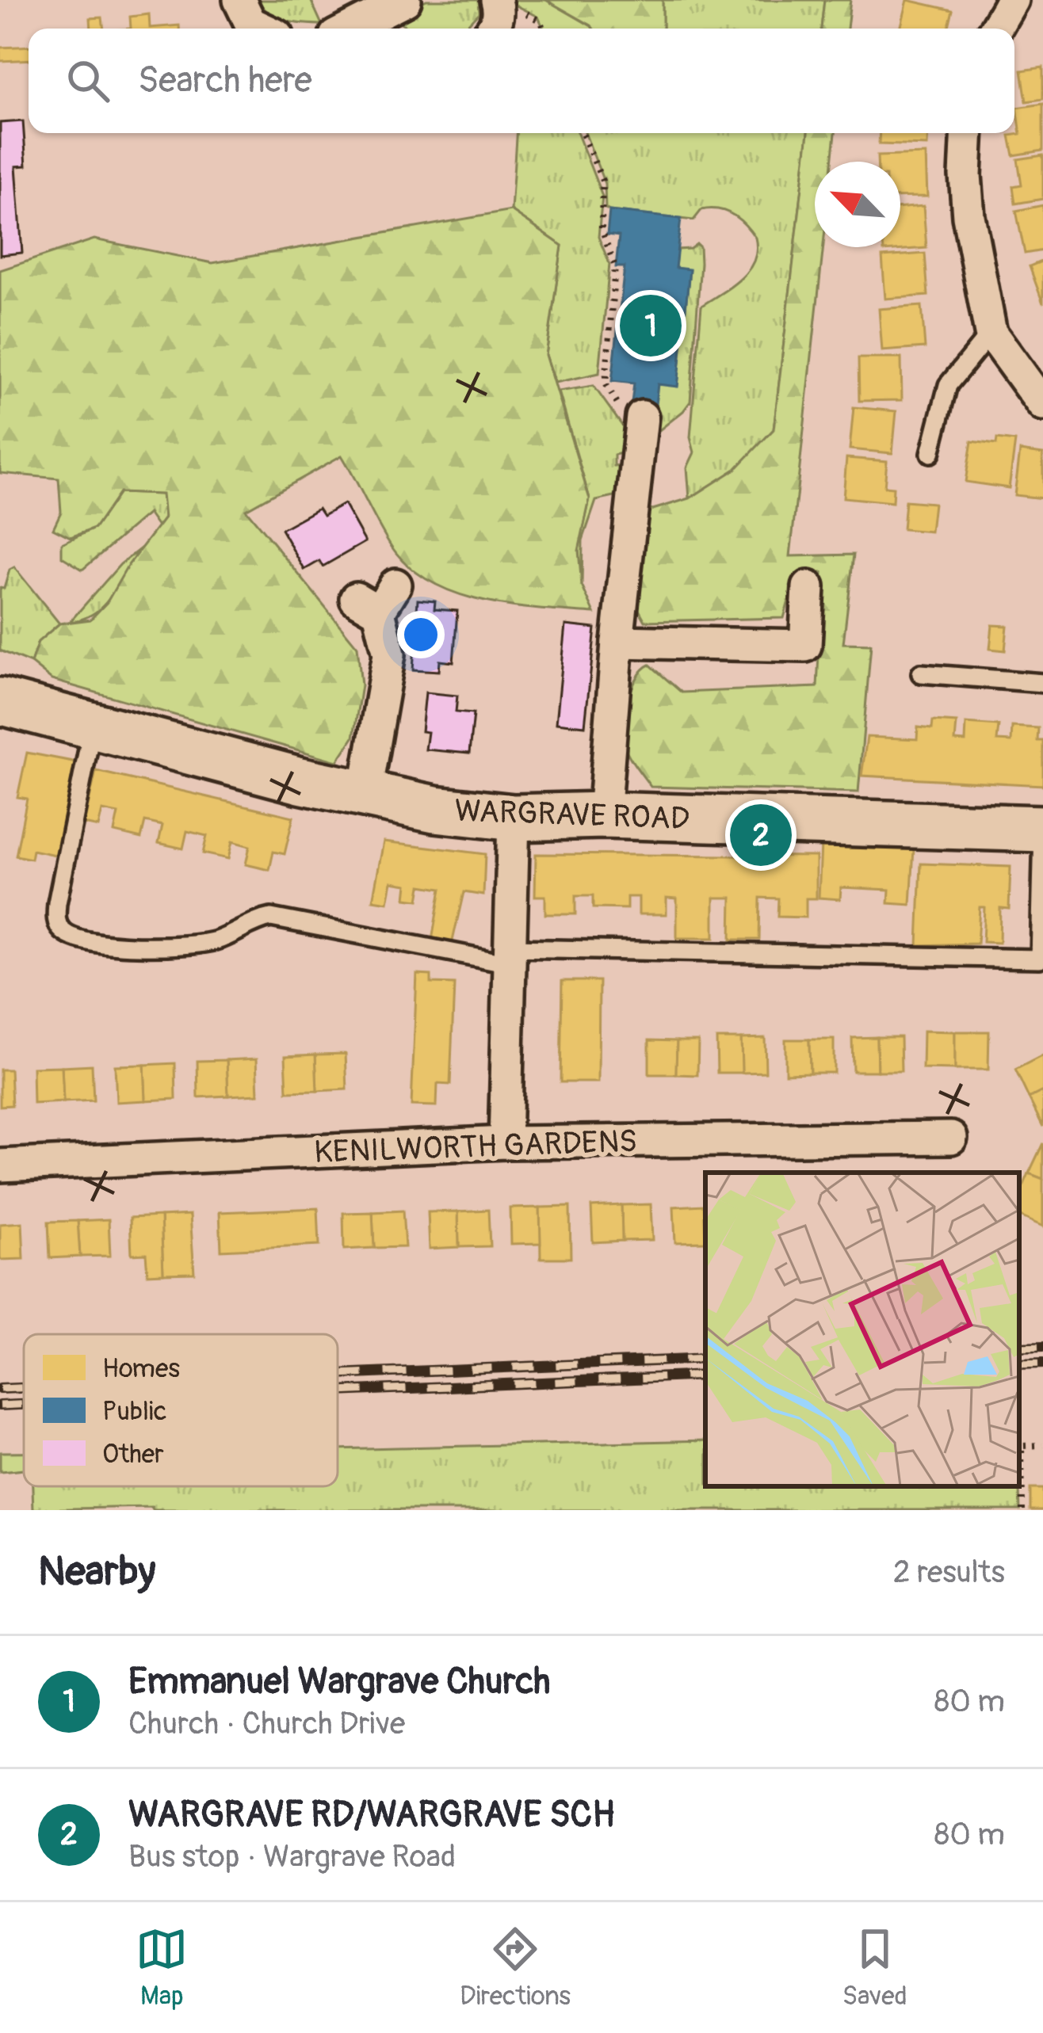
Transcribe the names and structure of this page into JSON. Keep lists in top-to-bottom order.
{
  "streets": {
    "street": ["WARGRAVE ROAD", "KENILWORTH GARDENS"]
  },
  "legend": ["Homes", "Public", "Other"],
  "north": "top left",
  "page": {
    "search": "Search here",
    "pins": ["1", "2"],
    "heading": ["Nearby", "2 results"],
    "list": [
      {
        "mark": "1",
        "name": "Emmanuel Wargrave Church",
        "note": "Church · Church Drive",
        "value": "80 m"
      },
      {
        "mark": "2",
        "name": "WARGRAVE RD/WARGRAVE SCH",
        "note": "Bus stop · Wargrave Road",
        "value": "80 m"
      }
    ],
    "nav": ["Map", "Directions", "Saved"]
  }
}
